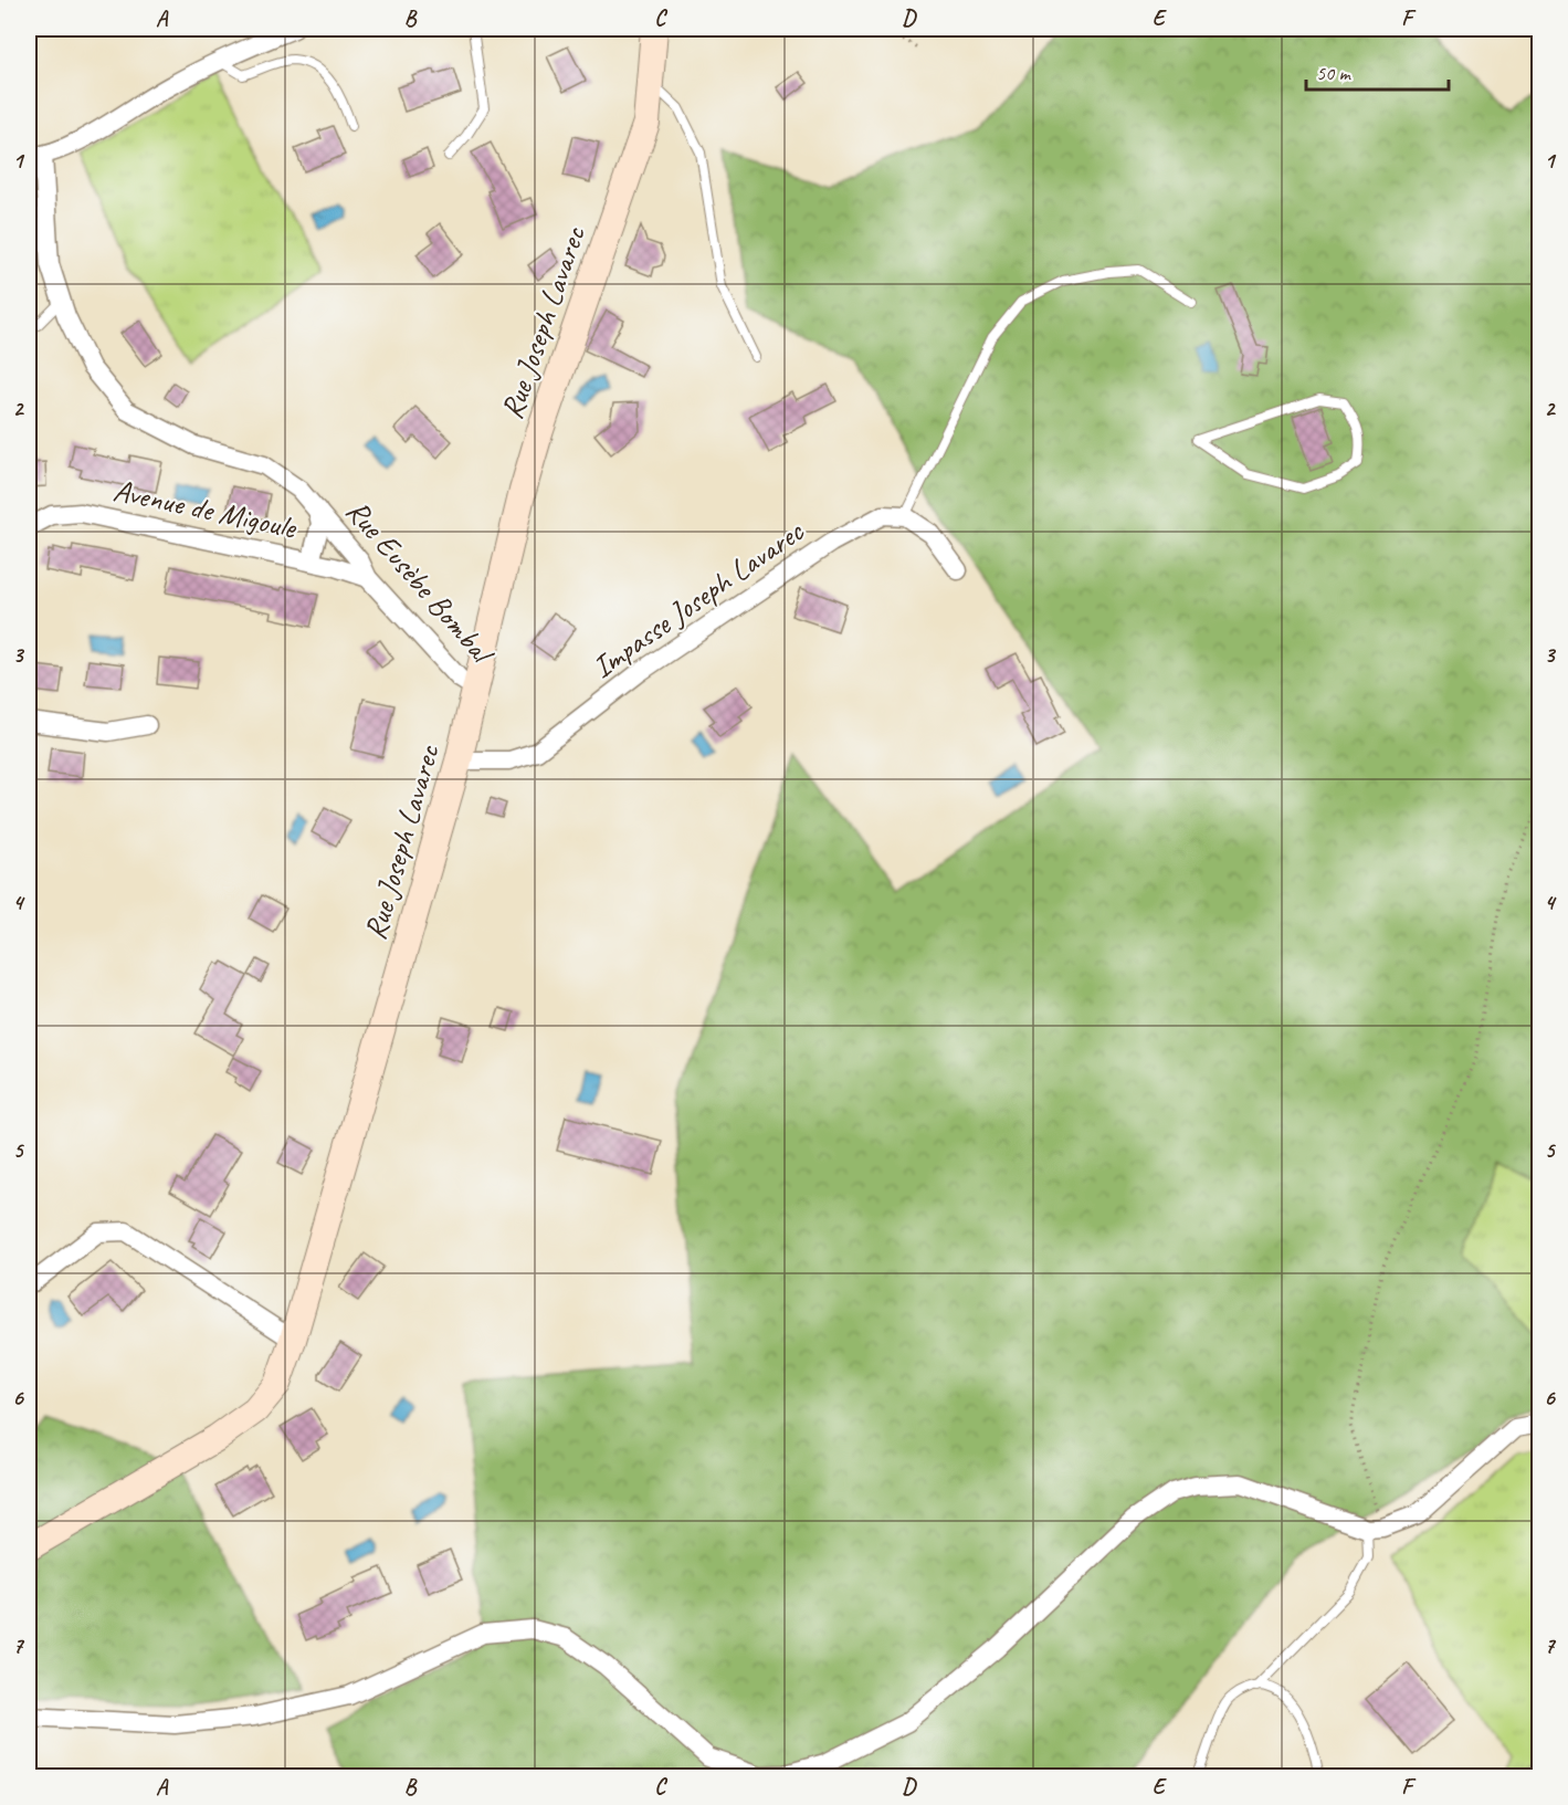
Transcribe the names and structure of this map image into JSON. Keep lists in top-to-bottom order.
{
  "streets": {
    "street": [
      "Rue Joseph Lavarec",
      "Avenue de Migoule",
      "Rue Eusèbe Bombal",
      "Impasse Joseph Lavarec"
    ]
  },
  "crossings": [
    ["Rue Joseph Lavarec", "Rue Eusèbe Bombal"],
    ["Rue Joseph Lavarec", "Impasse Joseph Lavarec"],
    ["Avenue de Migoule", "Rue Eusèbe Bombal"]
  ],
  "scale_bar": "50 m",
  "grid": {
    "columns": [
      "A",
      "B",
      "C",
      "D",
      "E",
      "F"
    ],
    "rows": [
      "1",
      "2",
      "3",
      "4",
      "5",
      "6",
      "7"
    ]
  }
}
